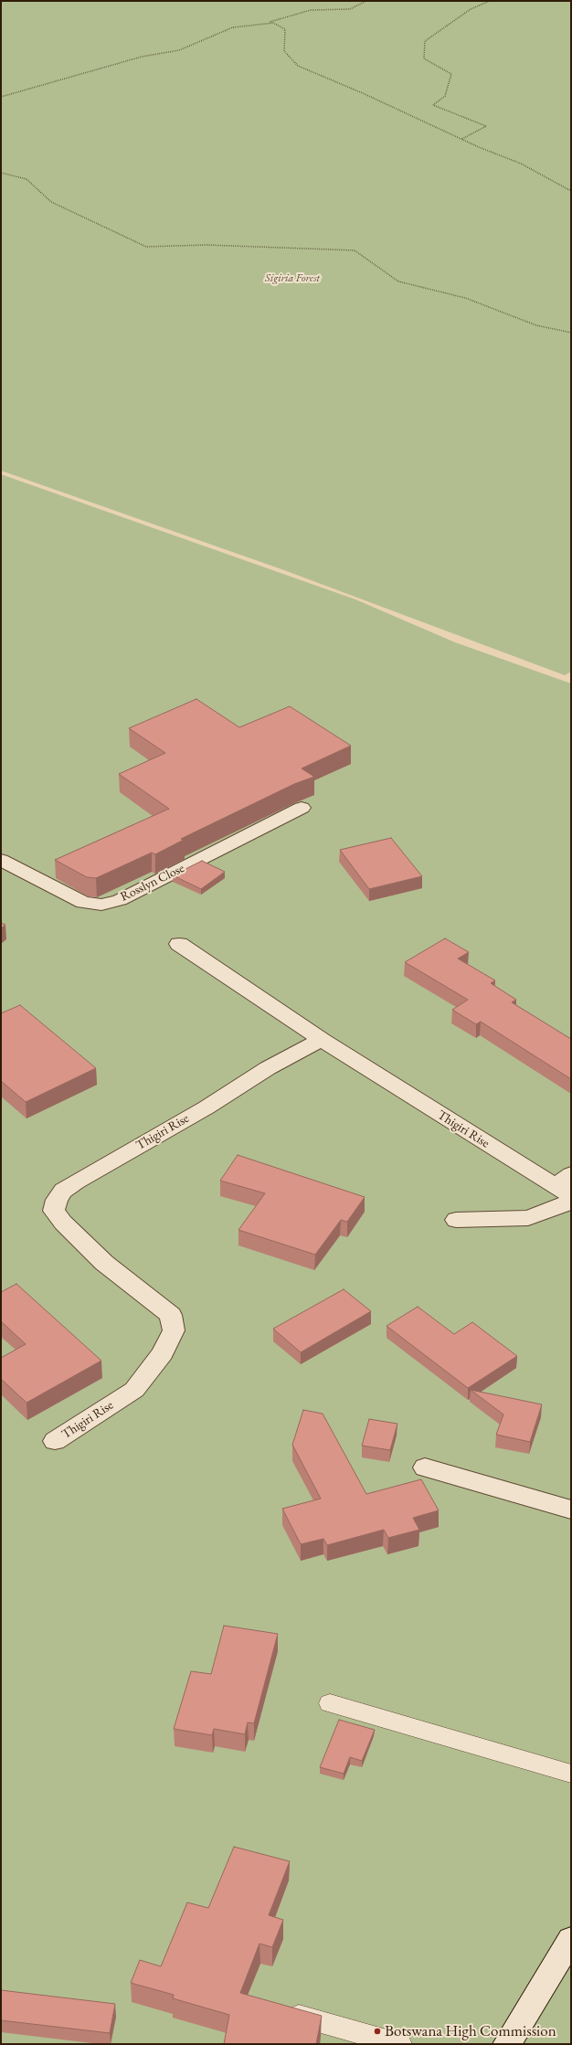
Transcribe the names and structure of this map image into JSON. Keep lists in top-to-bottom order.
{
  "streets": {
    "street": ["Rosslyn Close", "Thigiri Rise"]
  },
  "parks": ["Sigiria Forest"],
  "places": ["Botswana High Commission"]
}
